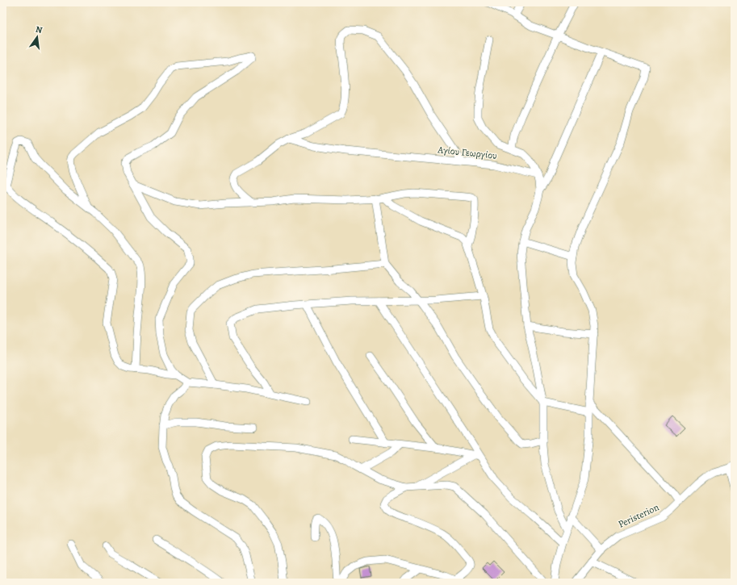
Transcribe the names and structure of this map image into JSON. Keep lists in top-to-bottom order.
{
  "streets": {
    "street": ["Αγίου Γεωργίου", "Peristerion"]
  },
  "north": "top"
}
